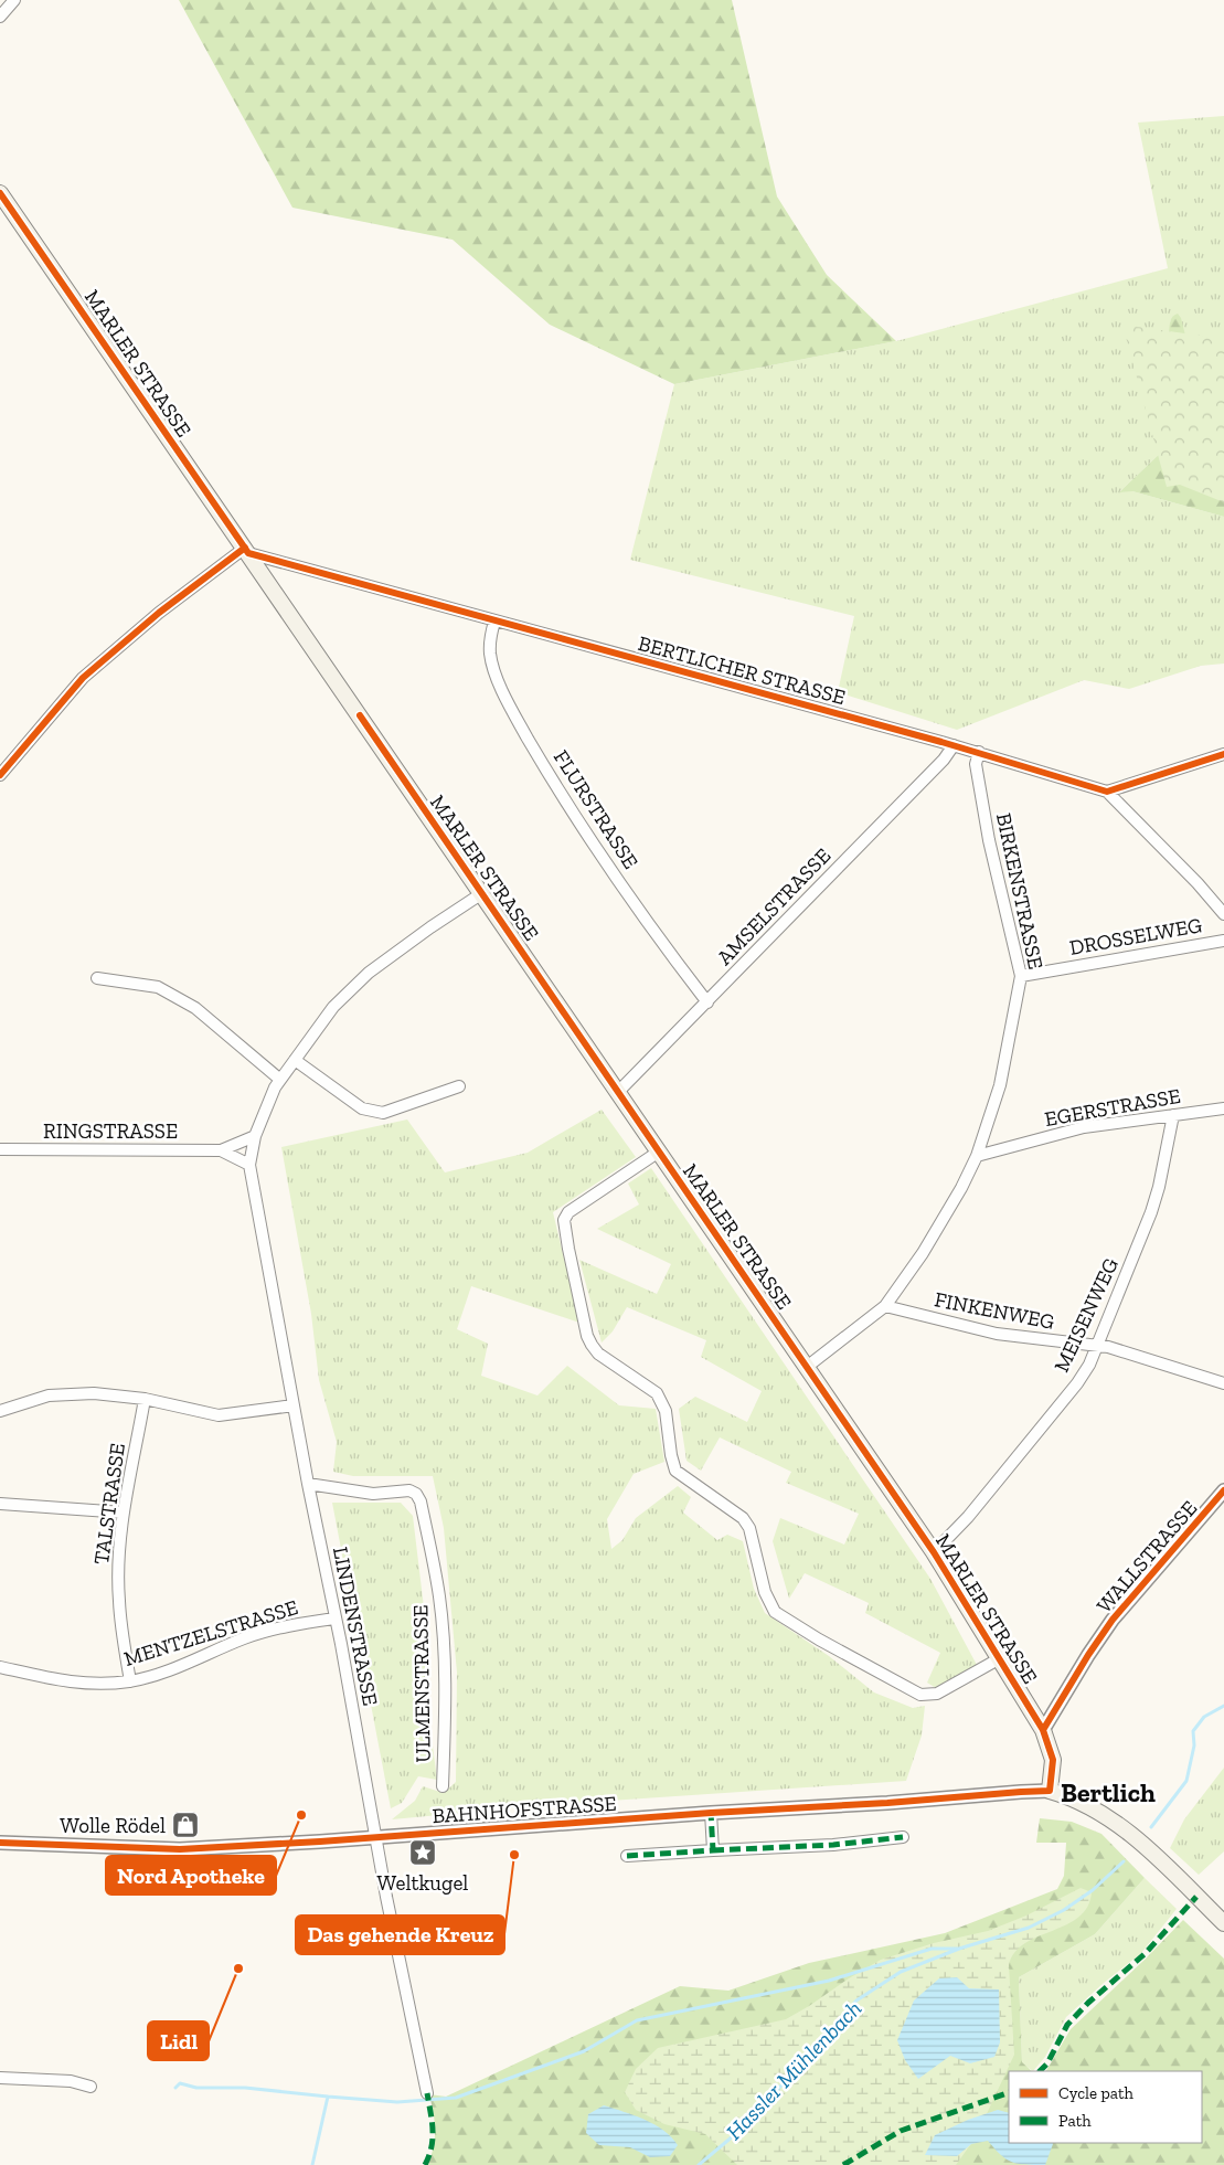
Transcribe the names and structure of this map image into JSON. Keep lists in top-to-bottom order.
{
  "streets": {
    "main road": ["MARLER STRASSE"],
    "street": [
      "BERTLICHER STRASSE",
      "FLURSTRASSE",
      "BIRKENSTRASSE",
      "AMSELSTRASSE",
      "DROSSELWEG",
      "EGERSTRASSE",
      "RINGSTRASSE",
      "FINKENWEG",
      "MEISENWEG",
      "TALSTRASSE",
      "WALLSTRASSE",
      "LINDENSTRASSE",
      "MENTZELSTRASSE",
      "ULMENSTRASSE",
      "BAHNHOFSTRASSE"
    ]
  },
  "crossings": [
    ["MARLER STRASSE", "BERTLICHER STRASSE"],
    ["MARLER STRASSE", "BIRKENSTRASSE"],
    ["MARLER STRASSE", "AMSELSTRASSE"],
    ["MARLER STRASSE", "MEISENWEG"],
    ["MARLER STRASSE", "WALLSTRASSE"],
    ["MARLER STRASSE", "LINDENSTRASSE"],
    ["MARLER STRASSE", "BAHNHOFSTRASSE"],
    ["BERTLICHER STRASSE", "FLURSTRASSE"],
    ["BERTLICHER STRASSE", "BIRKENSTRASSE"],
    ["BERTLICHER STRASSE", "AMSELSTRASSE"],
    ["FLURSTRASSE", "AMSELSTRASSE"],
    ["BIRKENSTRASSE", "DROSSELWEG"],
    ["BIRKENSTRASSE", "EGERSTRASSE"],
    ["BIRKENSTRASSE", "FINKENWEG"],
    ["EGERSTRASSE", "MEISENWEG"],
    ["RINGSTRASSE", "LINDENSTRASSE"],
    ["FINKENWEG", "MEISENWEG"],
    ["TALSTRASSE", "MENTZELSTRASSE"],
    ["LINDENSTRASSE", "MENTZELSTRASSE"],
    ["LINDENSTRASSE", "ULMENSTRASSE"],
    ["LINDENSTRASSE", "BAHNHOFSTRASSE"]
  ],
  "districts": ["Bertlich"],
  "water": ["Hassler Mühlenbach"],
  "places": {
    "other": ["Nord Apotheke", "Das gehende Kreuz", "Lidl"],
    "shop": ["Wolle Rödel"],
    "place": ["Weltkugel"]
  },
  "legend": ["Cycle path", "Path"]
}
